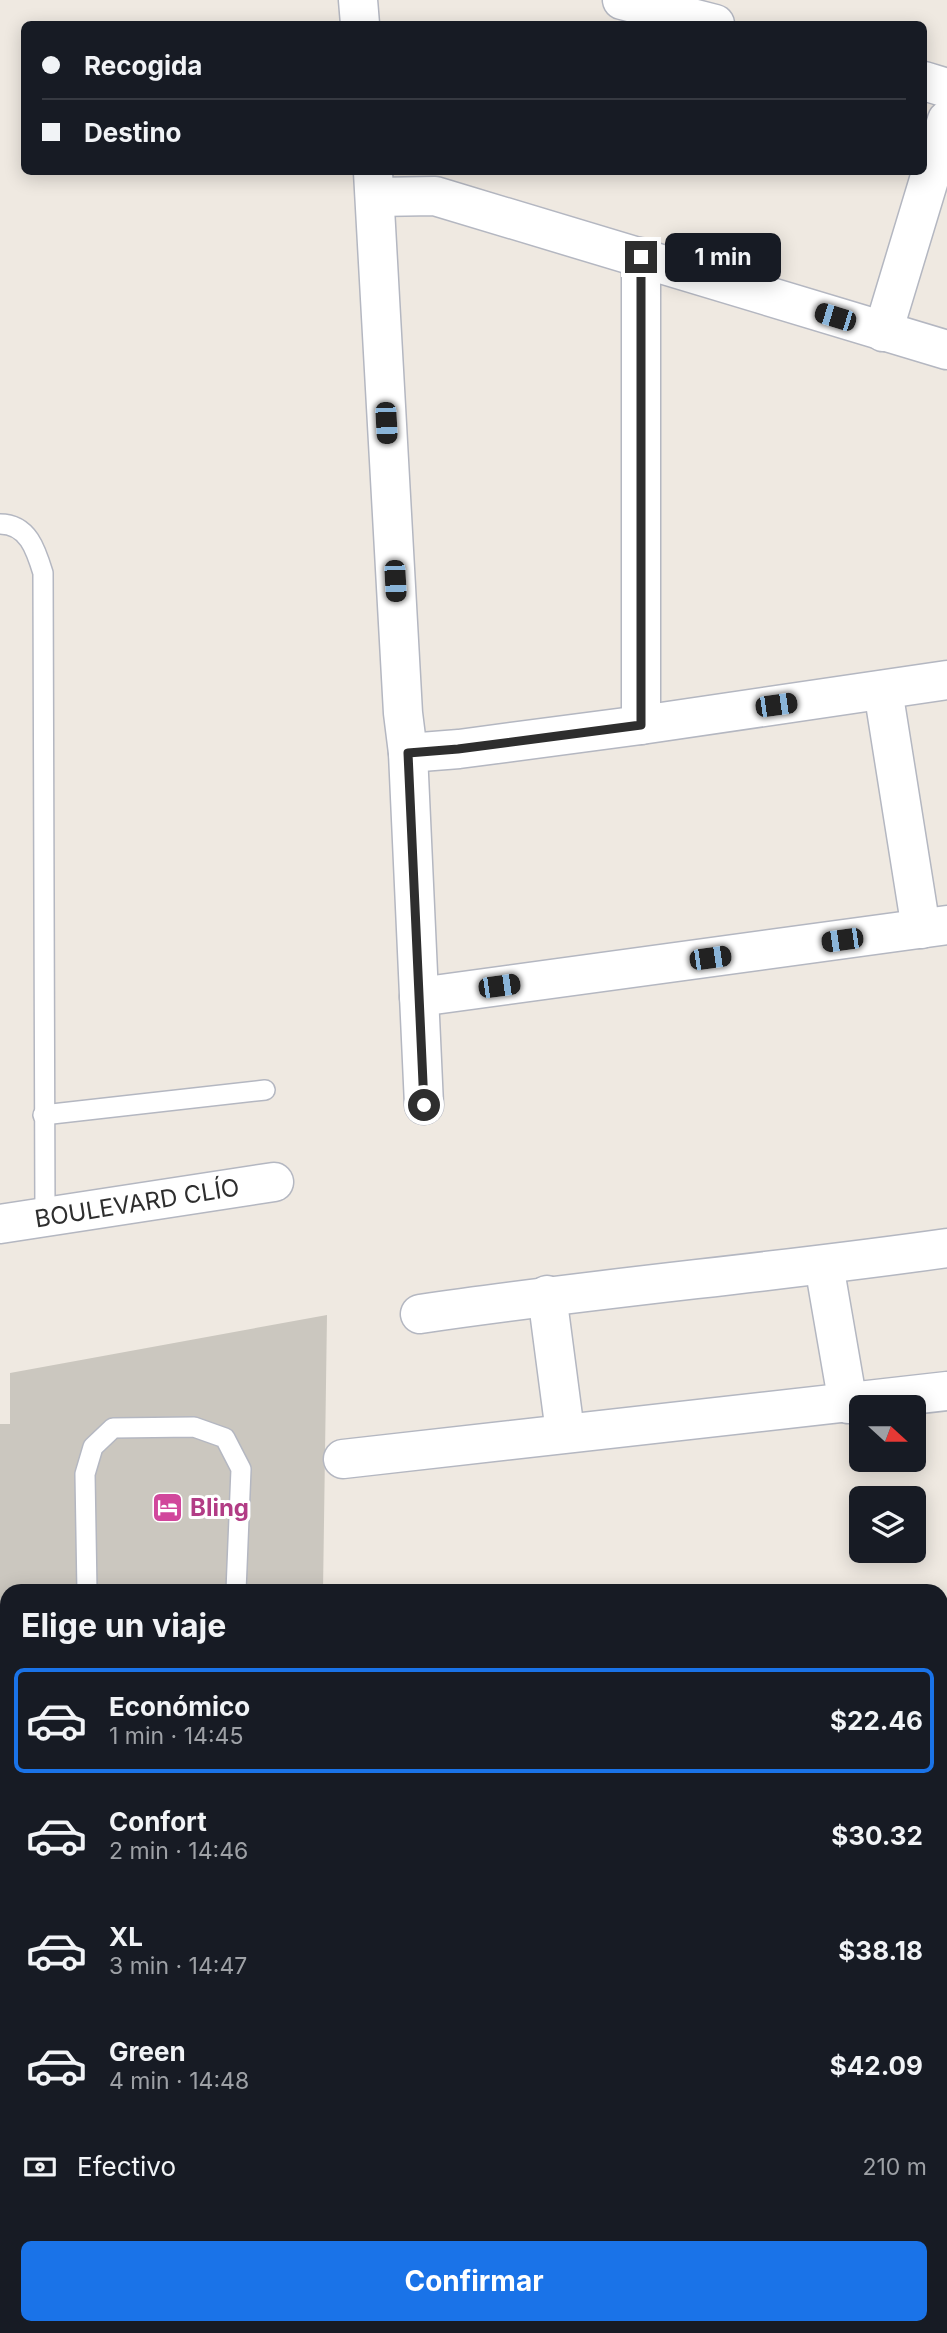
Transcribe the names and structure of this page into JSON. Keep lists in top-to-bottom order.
{
  "streets": {
    "street": ["BOULEVARD CLÍO"]
  },
  "places": {
    "hotel": ["Bling"]
  },
  "north": "right",
  "page": {
    "banner": ["Recogida", "Destino"],
    "bubble": "1 min",
    "heading": "Elige un viaje",
    "list": [
      {
        "name": "Económico",
        "note": "1 min · 14:45",
        "value": "$22.46"
      },
      {
        "name": "Confort",
        "note": "2 min · 14:46",
        "value": "$30.32"
      },
      {
        "name": "XL",
        "note": "3 min · 14:47",
        "value": "$38.18"
      },
      {
        "name": "Green",
        "note": "4 min · 14:48",
        "value": "$42.09"
      }
    ],
    "pay": ["Efectivo", "210 m"],
    "buttons": "Confirmar"
  }
}
